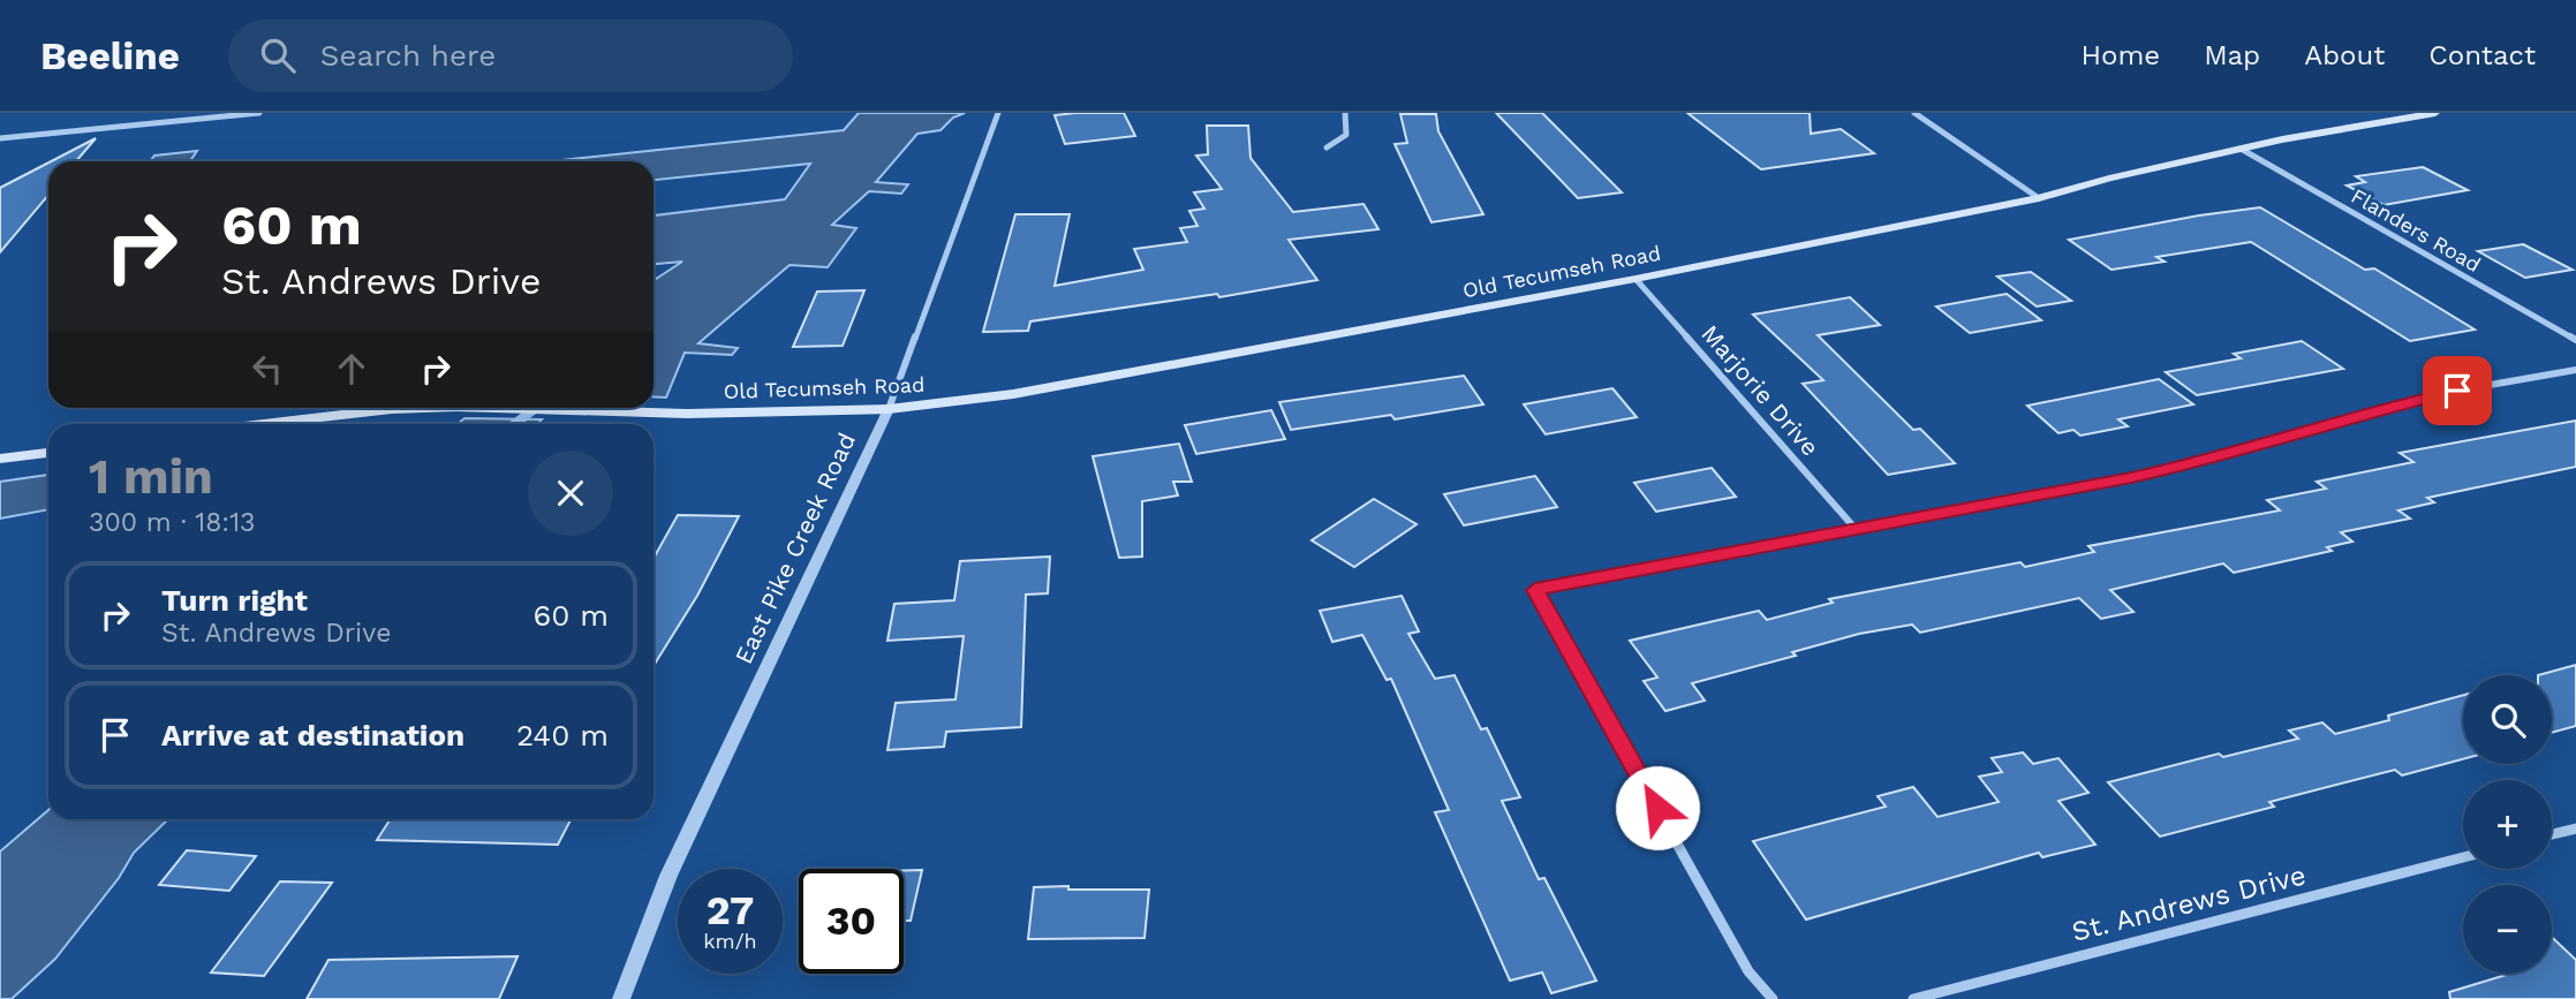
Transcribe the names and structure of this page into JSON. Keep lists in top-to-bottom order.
{
  "streets": {
    "main road": ["Old Tecumseh Road"],
    "street": [
      "Flanders Road",
      "Marjorie Drive",
      "East Pike Creek Road",
      "St. Andrews Drive"
    ]
  },
  "crossings": [
    ["Flanders Road", "Old Tecumseh Road"],
    ["Old Tecumseh Road", "Marjorie Drive"],
    ["Old Tecumseh Road", "East Pike Creek Road"]
  ],
  "page": {
    "header": "Beeline",
    "search": "Search here",
    "nav": [
      "Home",
      "Map",
      "About",
      "Contact"
    ],
    "turn": ["60 m", "St. Andrews Drive"],
    "heading": ["1 min", "300 m · 18:13"],
    "list": [
      {
        "name": "Turn right",
        "note": "St. Andrews Drive",
        "value": "60 m"
      },
      {
        "name": "Arrive at destination",
        "value": "240 m"
      }
    ],
    "map_buttons": ["+", "−"],
    "speed": "27 km/h",
    "limit": "30"
  }
}
